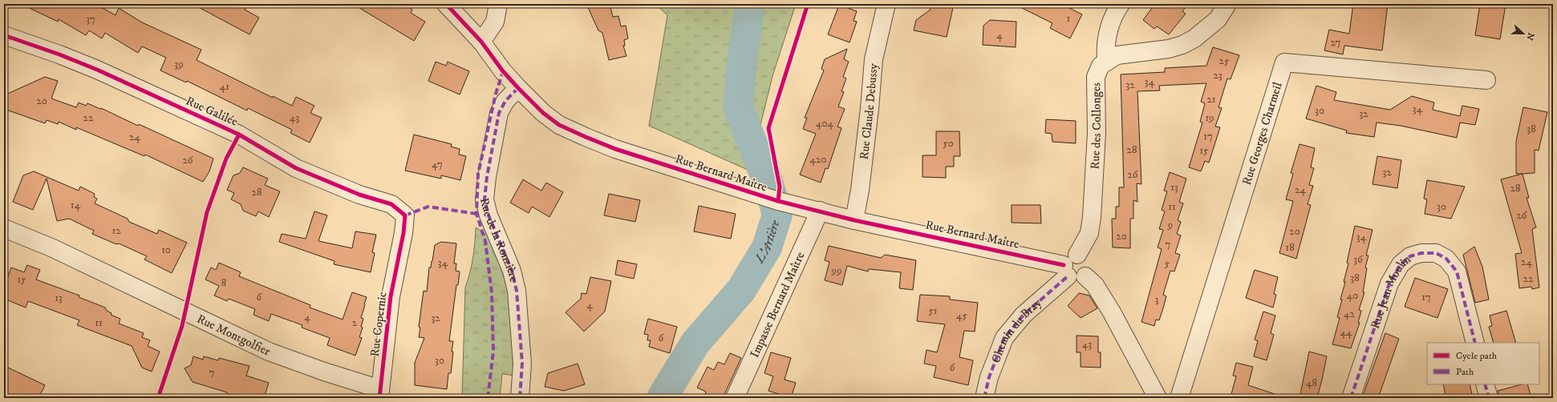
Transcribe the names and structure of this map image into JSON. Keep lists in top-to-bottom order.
{
  "streets": {
    "street": [
      "Rue Galilée",
      "Rue Claude Debussy",
      "Rue des Collonges",
      "Rue Georges Charmeil",
      "Rue Bernard Maître",
      "Rue de la Ronzière",
      "Rue Jean Moulin",
      "Impasse Bernard Maître",
      "Rue Copernic",
      "Chemin du Bray",
      "Rue Montgolfier"
    ]
  },
  "crossings": [
    ["Rue Galilée", "Rue Copernic"],
    ["Rue Claude Debussy", "Rue Bernard Maître"],
    ["Rue des Collonges", "Rue Bernard Maître"],
    ["Rue des Collonges", "Chemin du Bray"],
    ["Rue Bernard Maître", "Rue de la Ronzière"],
    ["Rue Bernard Maître", "Impasse Bernard Maître"],
    ["Rue Bernard Maître", "Chemin du Bray"],
    ["Rue Copernic", "Rue Montgolfier"]
  ],
  "water": ["L'Artière"],
  "house_numbers": [
    "1",
    "37",
    "4",
    "27",
    "25",
    "39",
    "23",
    "34",
    "32",
    "41",
    "21",
    "20",
    "34",
    "30",
    "32",
    "22",
    "43",
    "19",
    "404",
    "38",
    "17",
    "24",
    "50",
    "28",
    "15",
    "420",
    "26",
    "47",
    "32",
    "26",
    "13",
    "28",
    "24",
    "28",
    "14",
    "11",
    "30",
    "26",
    "9",
    "12",
    "20",
    "20",
    "34",
    "7",
    "18",
    "10",
    "36",
    "24",
    "34",
    "5",
    "99",
    "38",
    "22",
    "15",
    "8",
    "40",
    "6",
    "17",
    "13",
    "3",
    "4",
    "51",
    "42",
    "45",
    "4",
    "32",
    "11",
    "2",
    "44",
    "6",
    "43",
    "30",
    "6",
    "7",
    "48"
  ],
  "legend": ["Cycle path", "Path"],
  "north": "right"
}
